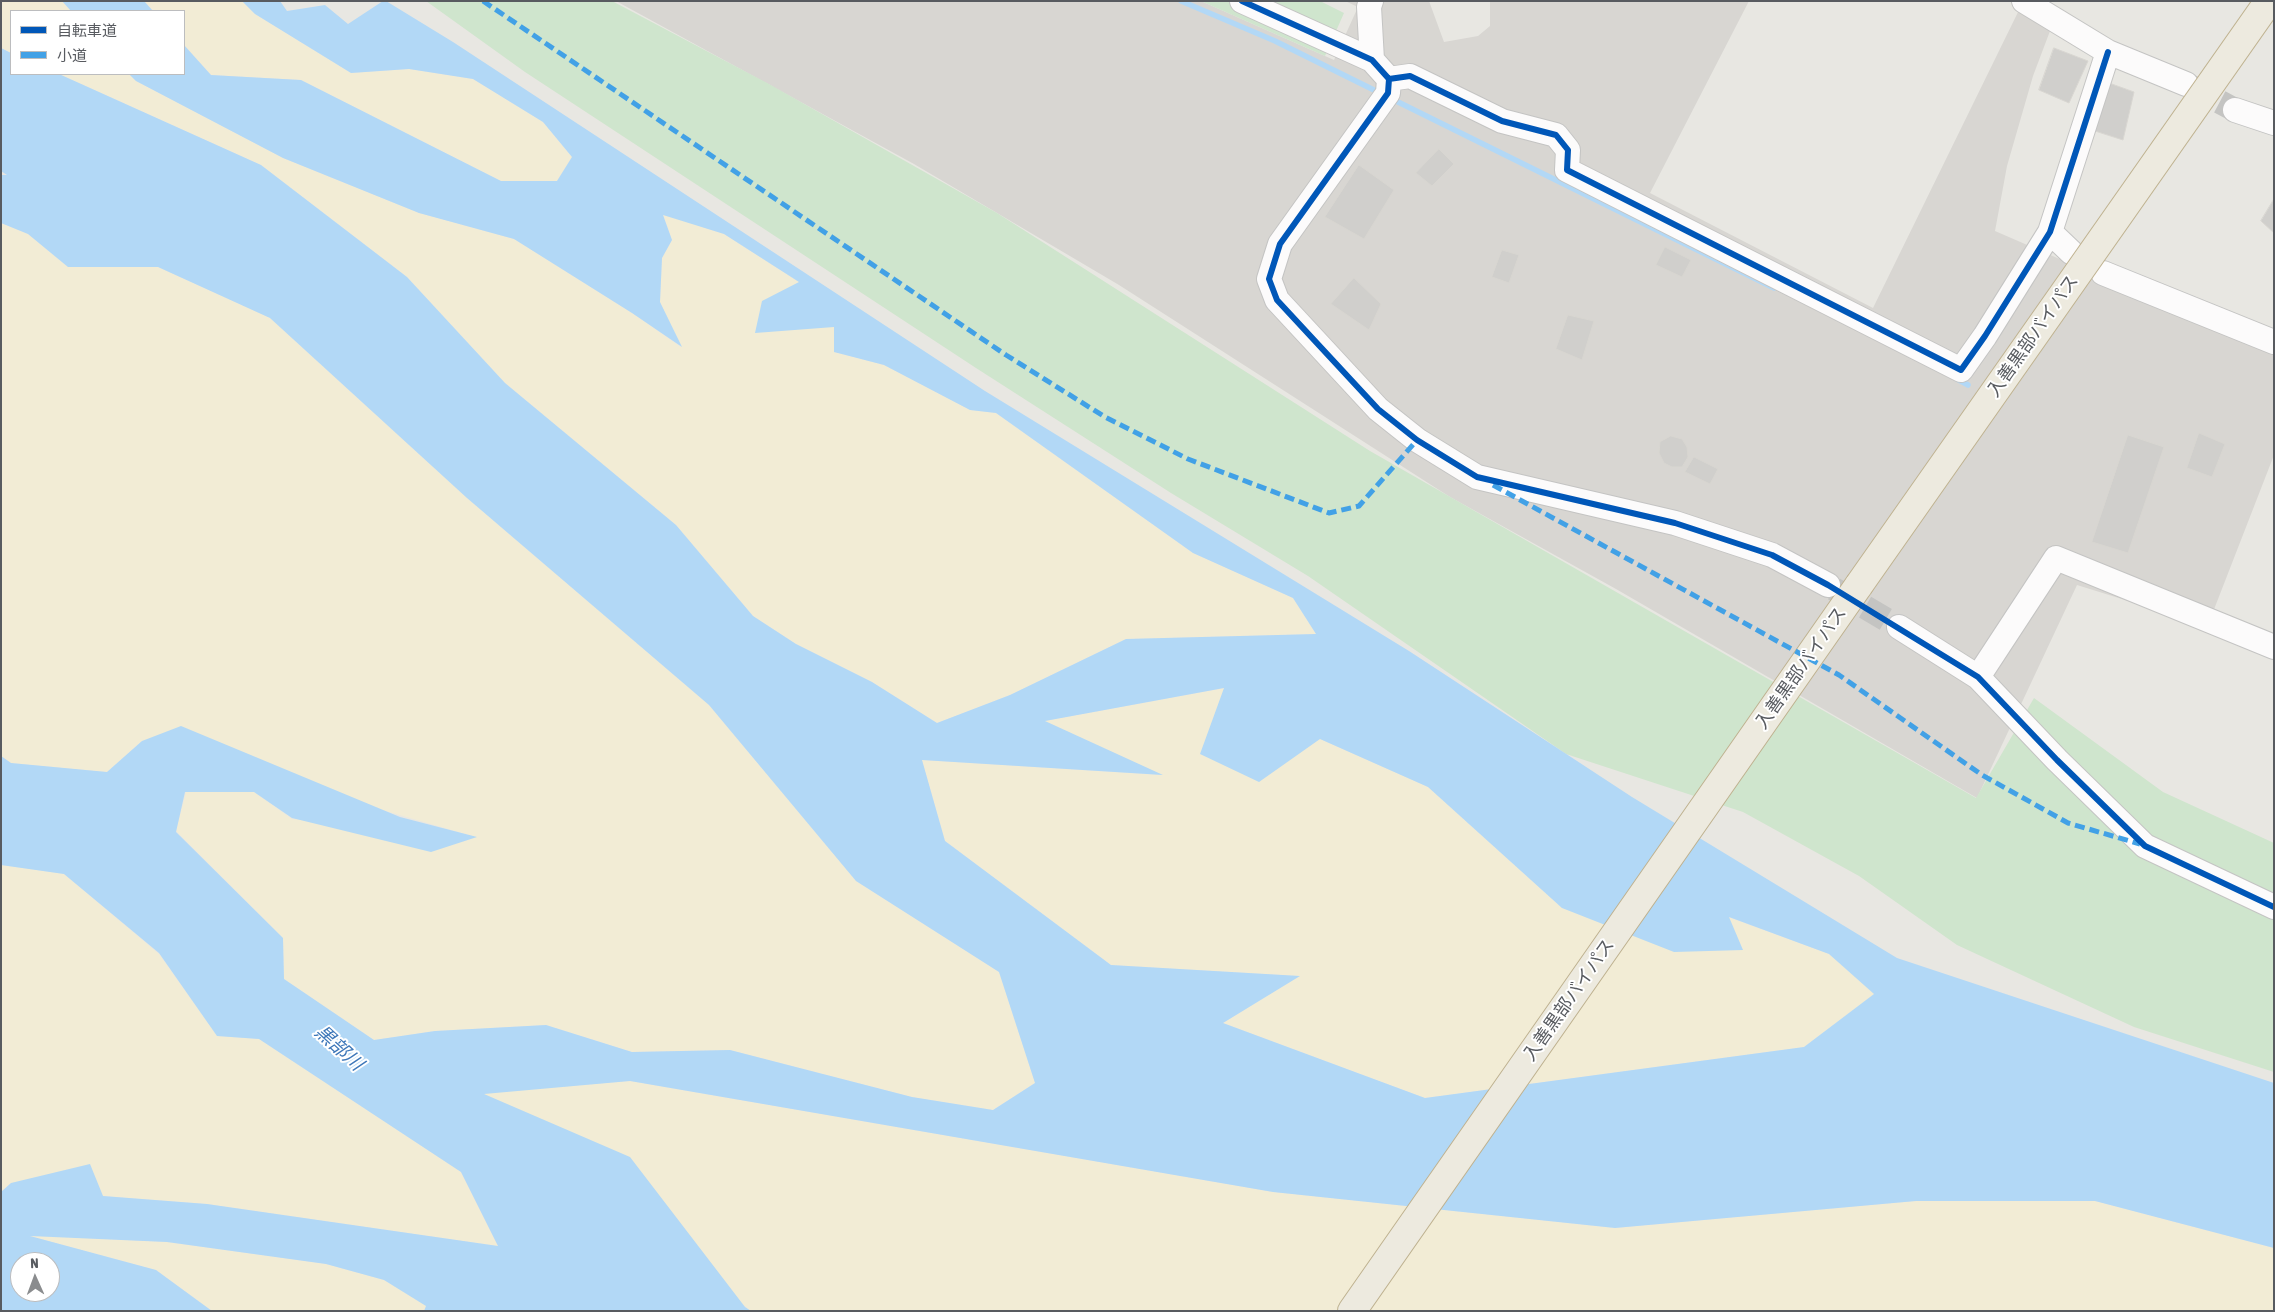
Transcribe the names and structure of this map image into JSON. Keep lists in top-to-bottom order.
{
  "streets": {
    "highway": ["入善黒部バイパス"]
  },
  "water": ["黒部川"],
  "legend": ["自転車道", "小道"],
  "north": "top"
}
